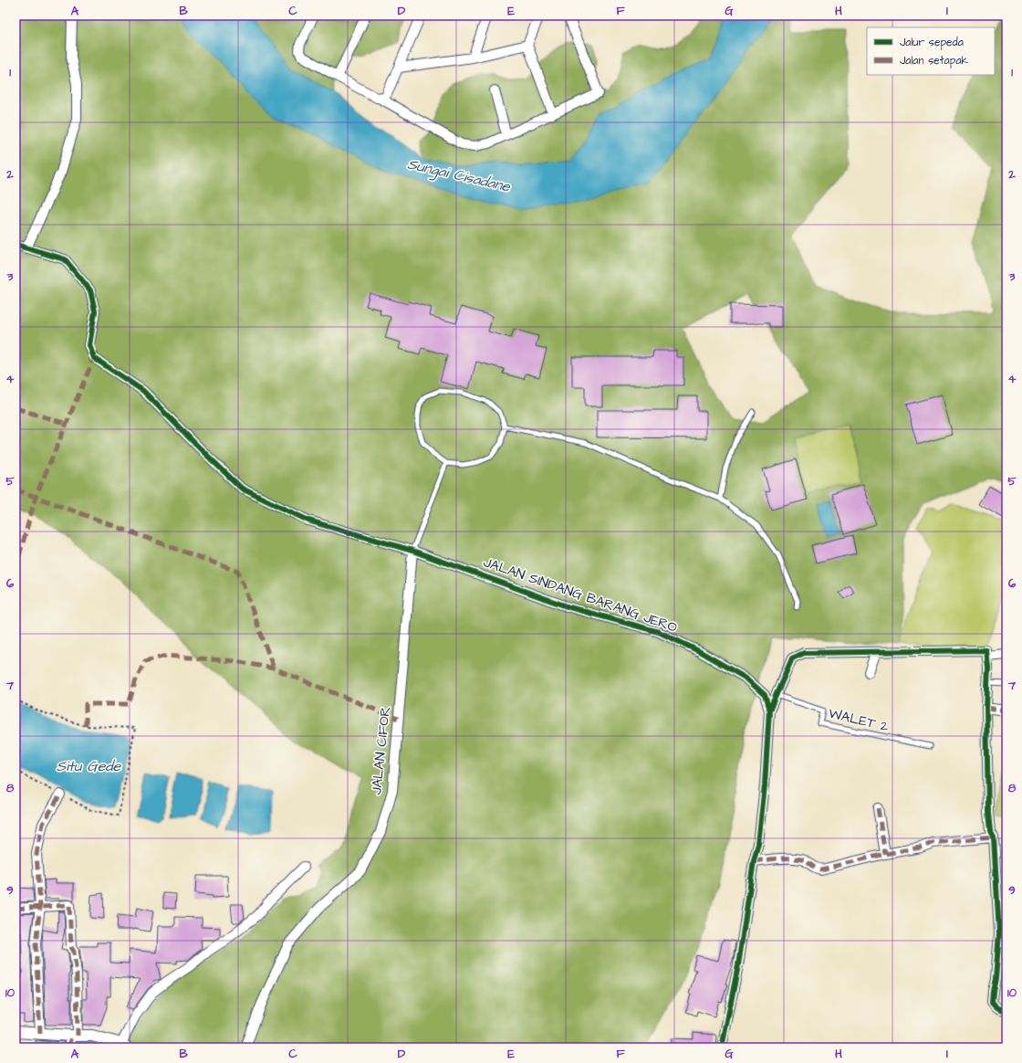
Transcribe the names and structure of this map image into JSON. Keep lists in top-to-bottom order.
{
  "streets": {
    "street": ["JALAN SINDANG BARANG JERO", "JALAN CIFOR"],
    "lane": ["WALET 2"]
  },
  "crossings": [
    ["JALAN SINDANG BARANG JERO", "JALAN CIFOR"]
  ],
  "water": ["Sungai Cisadane", "Situ Gede"],
  "legend": ["Jalur sepeda", "Jalan setapak"],
  "grid": {
    "columns": [
      "A",
      "B",
      "C",
      "D",
      "E",
      "F",
      "G",
      "H",
      "I"
    ],
    "rows": [
      "1",
      "2",
      "3",
      "4",
      "5",
      "6",
      "7",
      "8",
      "9",
      "10"
    ]
  }
}
